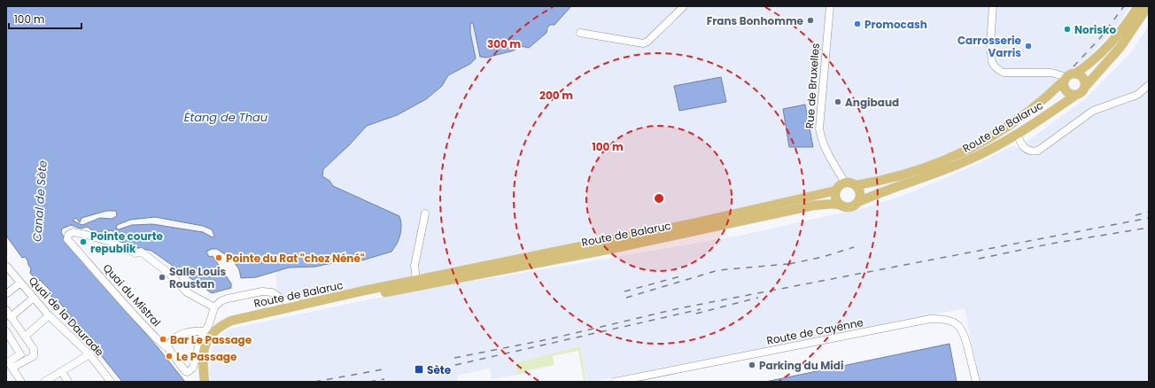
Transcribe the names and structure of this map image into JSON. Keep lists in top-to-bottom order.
{
  "streets": {
    "main road": ["Route de Balaruc"],
    "street": [
      "Rue de Bruxelles",
      "Quai du Mistral",
      "Quai de la Daurade",
      "Route de Cayenne"
    ]
  },
  "crossings": [
    ["Rue de Bruxelles", "Route de Balaruc"]
  ],
  "water": ["Étang de Thau", "Canal de Sète"],
  "places": {
    "other": [
      "Frans Bonhomme",
      "Promocash",
      "Norisko",
      "Carrosserie Varris",
      "Angibaud",
      "Pointe courte republik",
      "Pointe du Rat \"chez Néné\"",
      "Salle Louis Roustan",
      "Bar Le Passage",
      "Le Passage",
      "Parking du Midi"
    ],
    "transit": ["Sète"]
  },
  "scale_bar": "100 m",
  "rings": ["300 m", "200 m", "100 m"]
}
